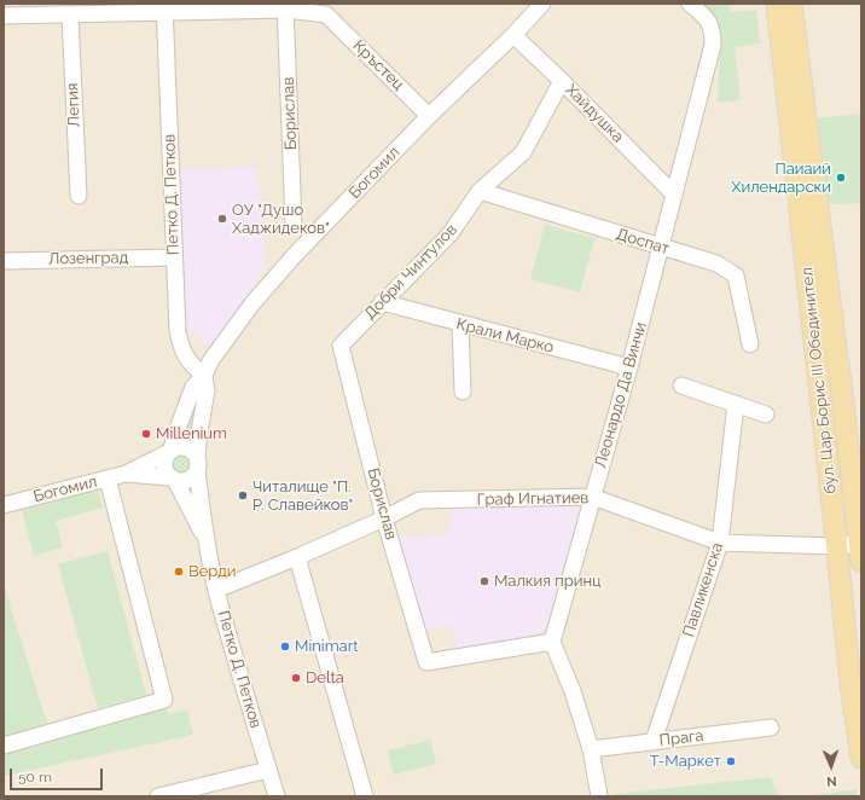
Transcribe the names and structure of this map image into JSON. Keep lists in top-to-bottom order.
{
  "streets": {
    "main road": ["бул. Цар Борис III Обединител"],
    "street": [
      "Кръстец",
      "Легия",
      "Борислав",
      "Хайдушка",
      "Богомил",
      "Петко Д. Петков",
      "Доспат",
      "Лозенград",
      "Добри Чинтулов",
      "Крали Марко",
      "Леонардо Да Винчи",
      "Граф Игнатиев",
      "Павликенска",
      "Прага"
    ]
  },
  "crossings": [
    ["Кръстец", "Богомил"],
    ["Борислав", "Добри Чинтулов"],
    ["Борислав", "Леонардо Да Винчи"],
    ["Борислав", "Граф Игнатиев"],
    ["Хайдушка", "Богомил"],
    ["Хайдушка", "Добри Чинтулов"],
    ["Хайдушка", "Леонардо Да Винчи"],
    ["Богомил", "Петко Д. Петков"],
    ["Петко Д. Петков", "Лозенград"],
    ["Петко Д. Петков", "Граф Игнатиев"],
    ["Доспат", "Добри Чинтулов"],
    ["Доспат", "Леонардо Да Винчи"],
    ["Добри Чинтулов", "Крали Марко"],
    ["Крали Марко", "Леонардо Да Винчи"],
    ["бул. Цар Борис III Обединител", "Граф Игнатиев"],
    ["Леонардо Да Винчи", "Граф Игнатиев"],
    ["Граф Игнатиев", "Павликенска"],
    ["Павликенска", "Прага"]
  ],
  "places": [
    "Паиаий Хилендарски",
    "ОУ \"Душо Хаджидеков\"",
    "Millenium",
    "Читалище \"П. Р. Славейков\"",
    "Верди",
    "Малкия принц",
    "Minimart",
    "Delta",
    "Т-Маркет"
  ],
  "scale_bar": "50 m",
  "north": "bottom"
}
